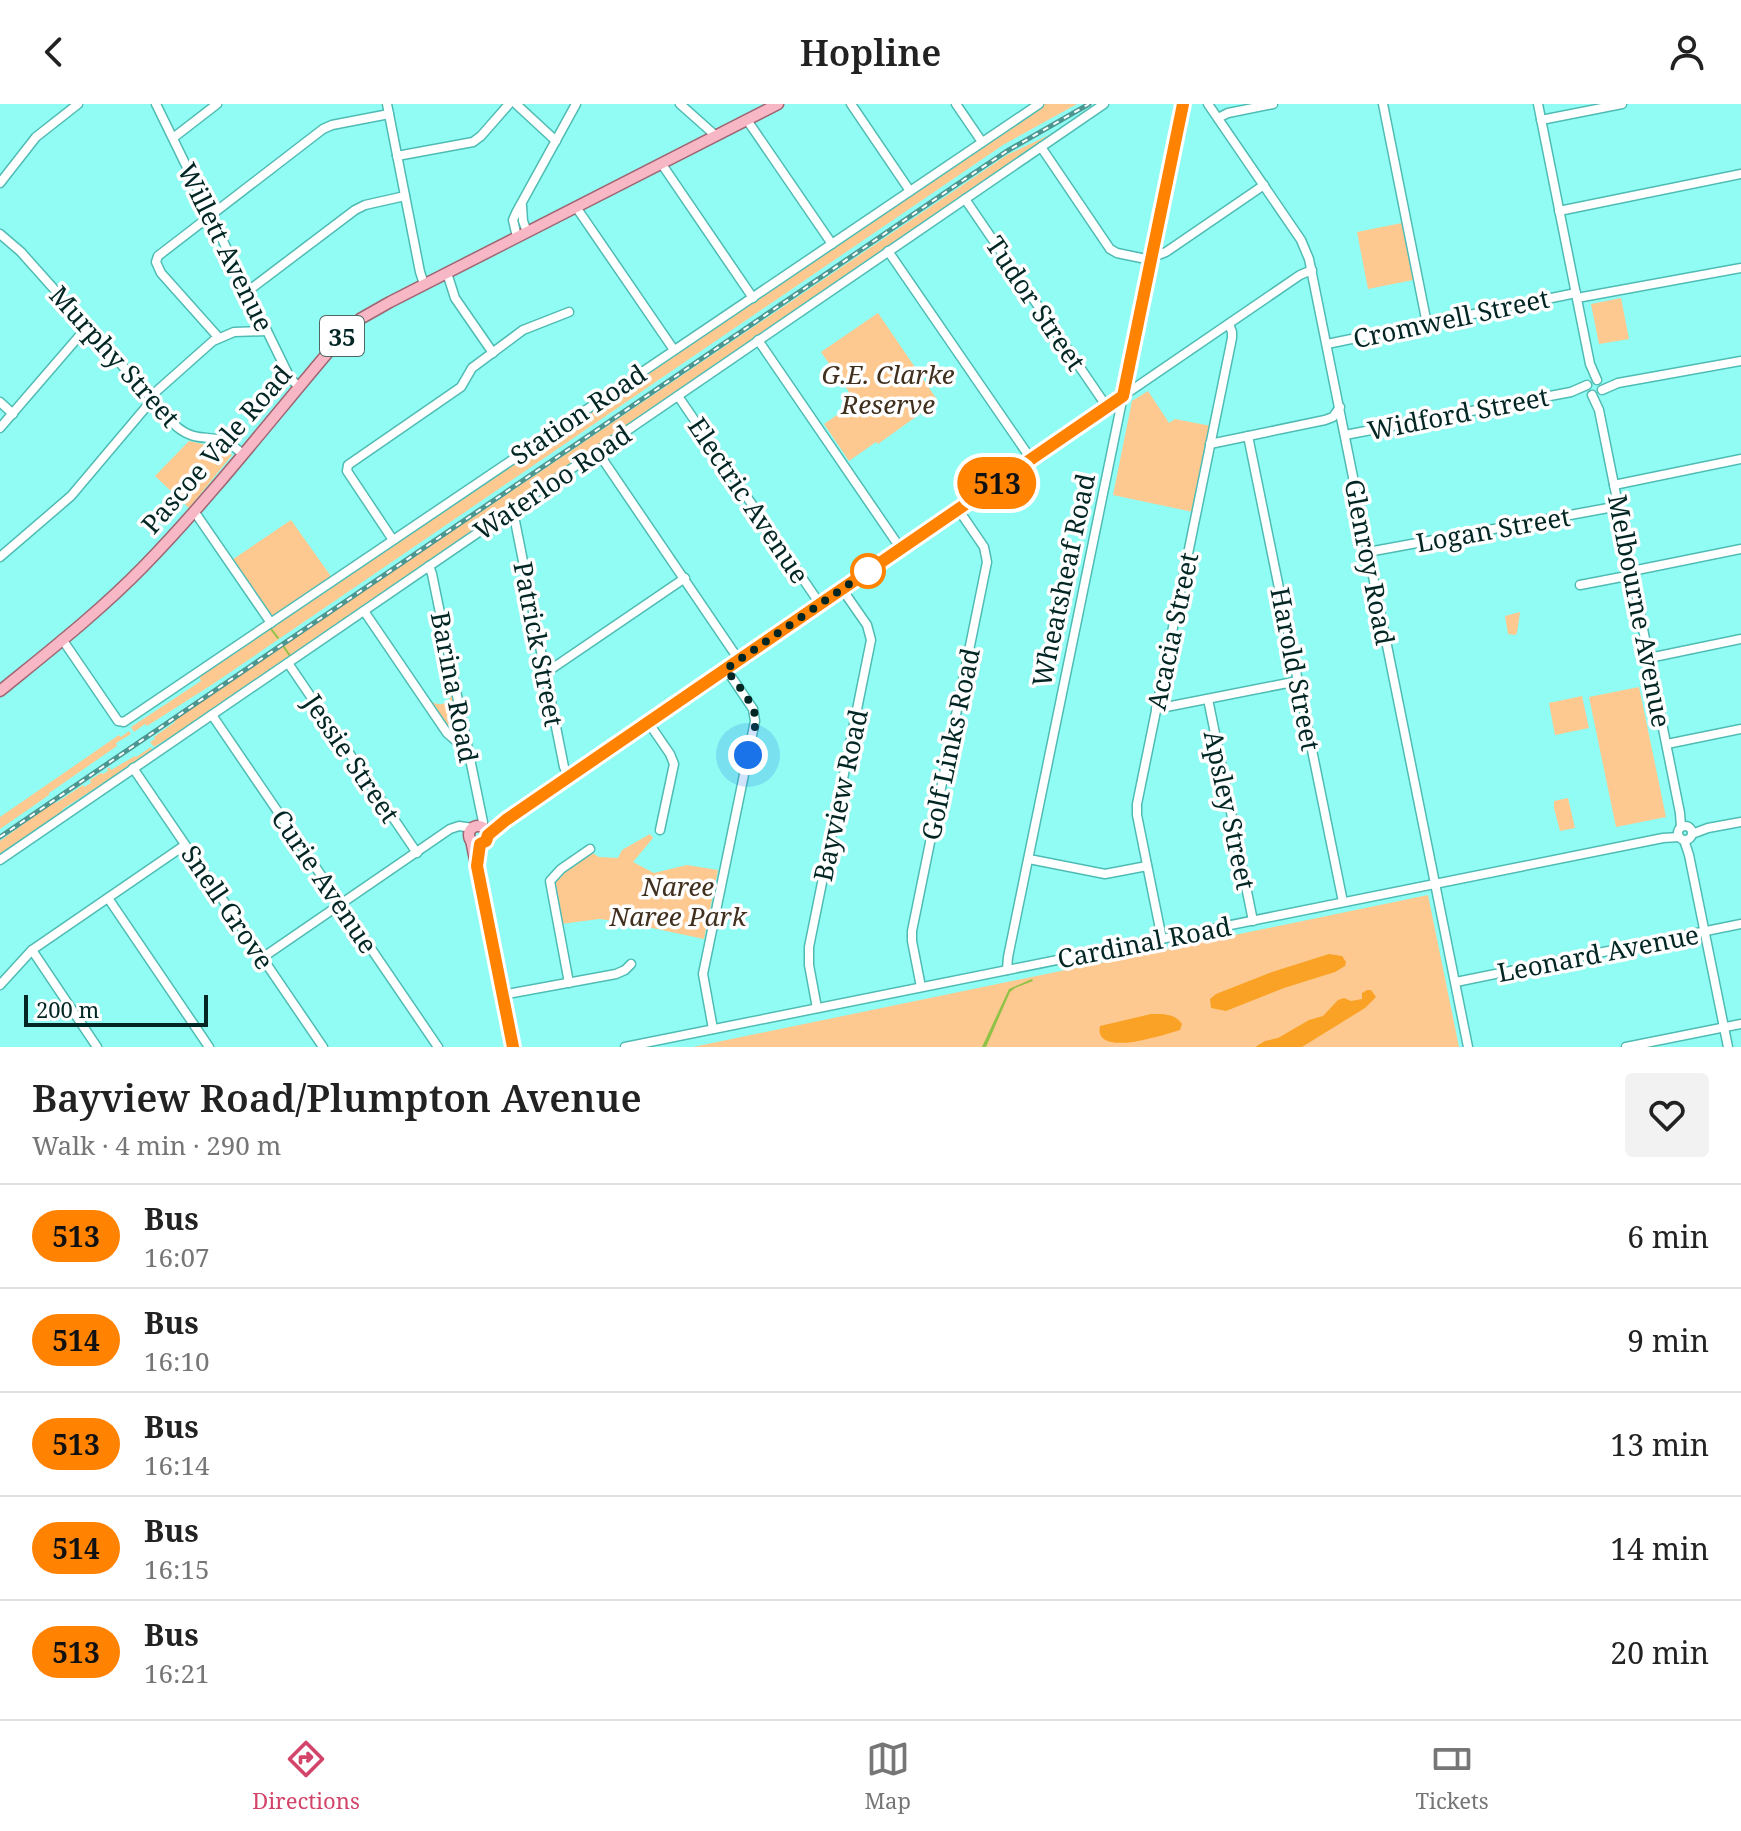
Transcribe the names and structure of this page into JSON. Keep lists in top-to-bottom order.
{
  "streets": {
    "main road": ["35", "Pascoe Vale Road", "Wheatsheaf Road"],
    "street": [
      "Willett Avenue",
      "Tudor Street",
      "Cromwell Street",
      "Murphy Street",
      "Widford Street",
      "Station Road",
      "Waterloo Road",
      "Electric Avenue",
      "Logan Street",
      "Glenroy Road",
      "Melbourne Avenue",
      "Acacia Street",
      "Patrick Street",
      "Harold Street",
      "Barina Road",
      "Golf Links Road",
      "Jessie Street",
      "Bayview Road",
      "Apsley Street",
      "Curie Avenue",
      "Snell Grove",
      "Cardinal Road",
      "Leonard Avenue"
    ]
  },
  "crossings": [
    ["Willett Avenue", "Pascoe Vale Road"],
    ["Tudor Street", "Waterloo Road"],
    ["Cromwell Street", "Glenroy Road"],
    ["Cromwell Street", "Melbourne Avenue"],
    ["Murphy Street", "Pascoe Vale Road"],
    ["Widford Street", "Glenroy Road"],
    ["Widford Street", "Melbourne Avenue"],
    ["Station Road", "Pascoe Vale Road"],
    ["Waterloo Road", "Electric Avenue"],
    ["Waterloo Road", "Patrick Street"],
    ["Waterloo Road", "Barina Road"],
    ["Waterloo Road", "Jessie Street"],
    ["Waterloo Road", "Curie Avenue"],
    ["Waterloo Road", "Snell Grove"],
    ["Logan Street", "Glenroy Road"],
    ["Logan Street", "Melbourne Avenue"],
    ["Glenroy Road", "Cardinal Road"],
    ["Glenroy Road", "Leonard Avenue"],
    ["Wheatsheaf Road", "Cardinal Road"],
    ["Melbourne Avenue", "Cardinal Road"],
    ["Melbourne Avenue", "Leonard Avenue"],
    ["Acacia Street", "Cardinal Road"],
    ["Harold Street", "Cardinal Road"],
    ["Golf Links Road", "Cardinal Road"],
    ["Bayview Road", "Cardinal Road"],
    ["Apsley Street", "Cardinal Road"]
  ],
  "parks": ["G.E. Clarke Reserve", "Naree Naree Park"],
  "lines": ["bus line 513"],
  "scale_bar": "200 m",
  "page": {
    "header": "Hopline",
    "on_map": "513",
    "scale": "200 m",
    "heading": ["Bayview Road/Plumpton Avenue", "Walk · 4 min · 290 m"],
    "list": [
      {
        "mark": "513",
        "name": "Bus",
        "note": "16:07",
        "value": "6 min"
      },
      {
        "mark": "514",
        "name": "Bus",
        "note": "16:10",
        "value": "9 min"
      },
      {
        "mark": "513",
        "name": "Bus",
        "note": "16:14",
        "value": "13 min"
      },
      {
        "mark": "514",
        "name": "Bus",
        "note": "16:15",
        "value": "14 min"
      },
      {
        "mark": "513",
        "name": "Bus",
        "note": "16:21",
        "value": "20 min"
      }
    ],
    "tabs": ["Directions", "Map", "Tickets"]
  }
}
